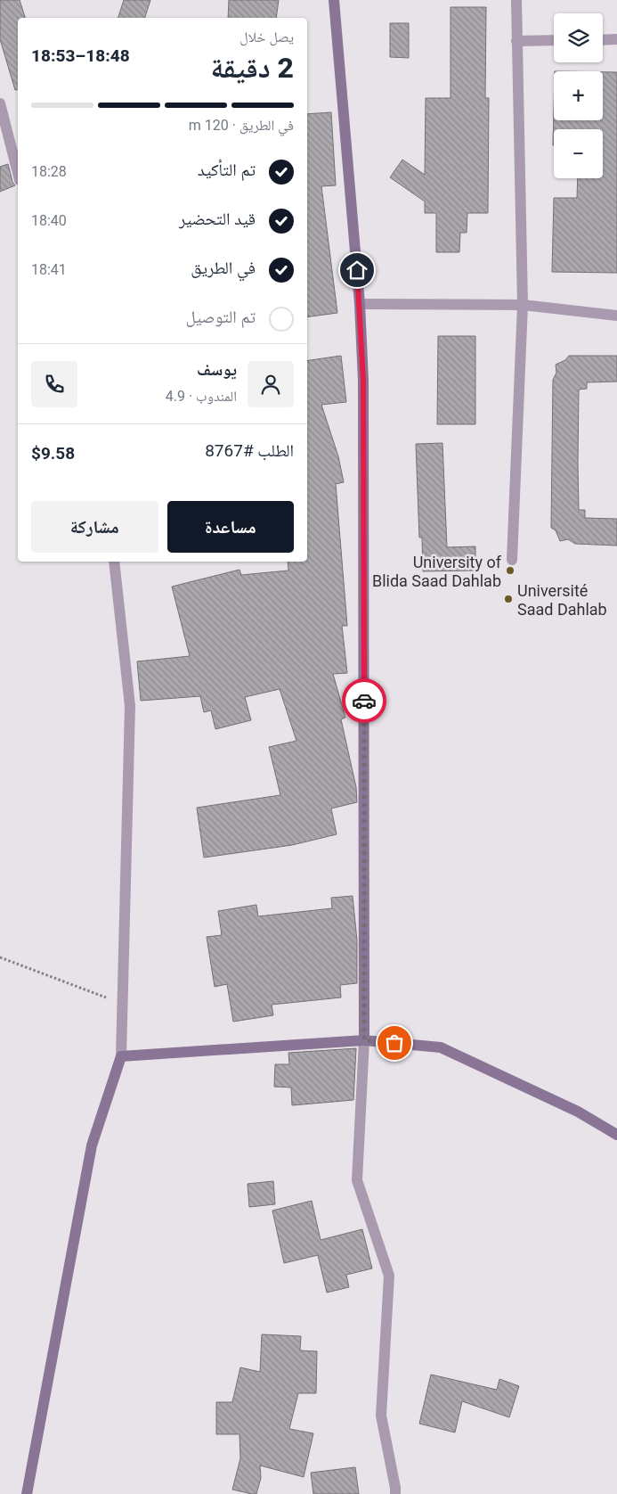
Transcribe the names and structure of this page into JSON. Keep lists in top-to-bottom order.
{
  "places": ["University of Blida Saad Dahlab", "Université Saad Dahlab"],
  "page": {
    "map_buttons": ["+", "−"],
    "heading": ["2 دقيقة", "يصل خلال", "18:48–18:53"],
    "panel": [
      "يوسف",
      "المندوب · 4.9",
      "الطلب #8767",
      "$9.58"
    ],
    "bar": "في الطريق · 120 m",
    "list": [
      ["تم التأكيد", "18:28"],
      ["قيد التحضير", "18:40"],
      ["في الطريق", "18:41"],
      "تم التوصيل"
    ],
    "buttons": ["مساعدة", "مشاركة"]
  }
}
